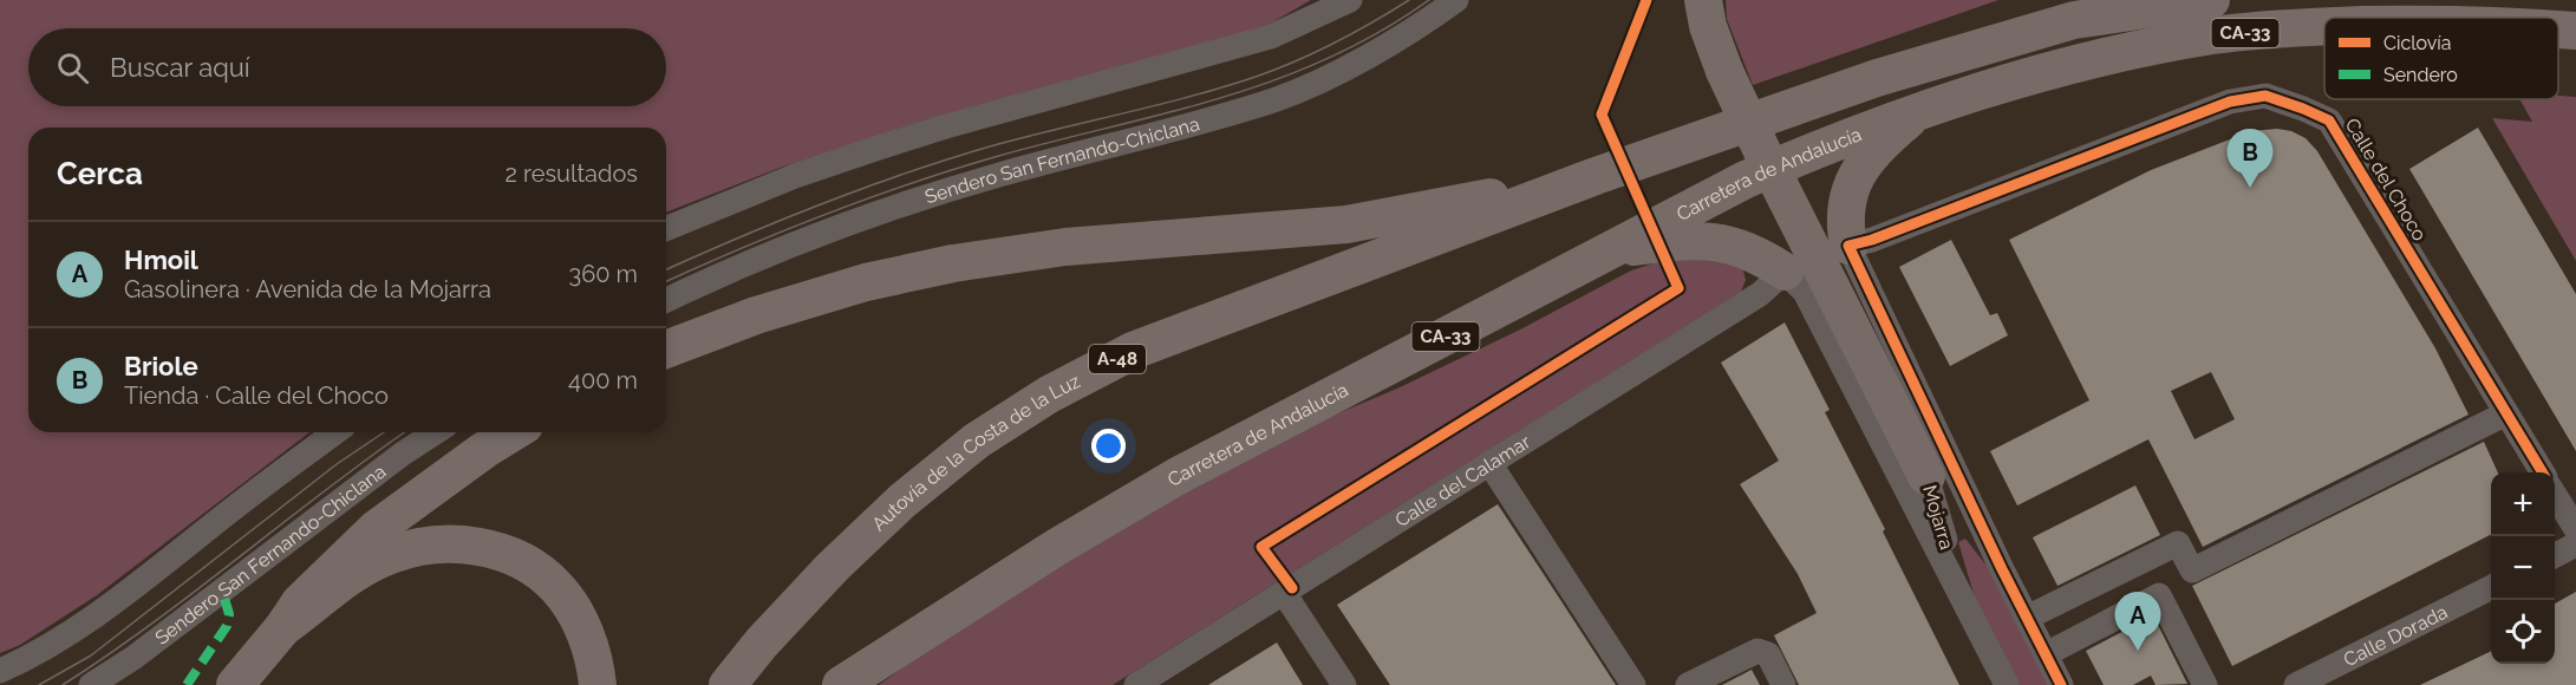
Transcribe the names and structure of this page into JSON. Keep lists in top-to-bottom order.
{
  "streets": {
    "highway": [
      "CA-33",
      "Carretera de Andalucía",
      "A-48",
      "Autovía de la Costa de la Luz"
    ],
    "street": [
      "Sendero San Fernando-Chiclana",
      "Calle del Choco",
      "Calle del Calamar",
      "Mojarra",
      "Calle Dorada"
    ]
  },
  "crossings": [
    ["CA-33", "Autovía de la Costa de la Luz"]
  ],
  "legend": ["Ciclovía", "Sendero"],
  "page": {
    "search": "Buscar aquí",
    "heading": ["Cerca", "2 resultados"],
    "pins": ["B", "A"],
    "list": [
      {
        "mark": "A",
        "name": "Hmoil",
        "note": "Gasolinera · Avenida de la Mojarra",
        "value": "360 m"
      },
      {
        "mark": "B",
        "name": "Briole",
        "note": "Tienda · Calle del Choco",
        "value": "400 m"
      }
    ],
    "map_buttons": ["+", "−"]
  }
}
